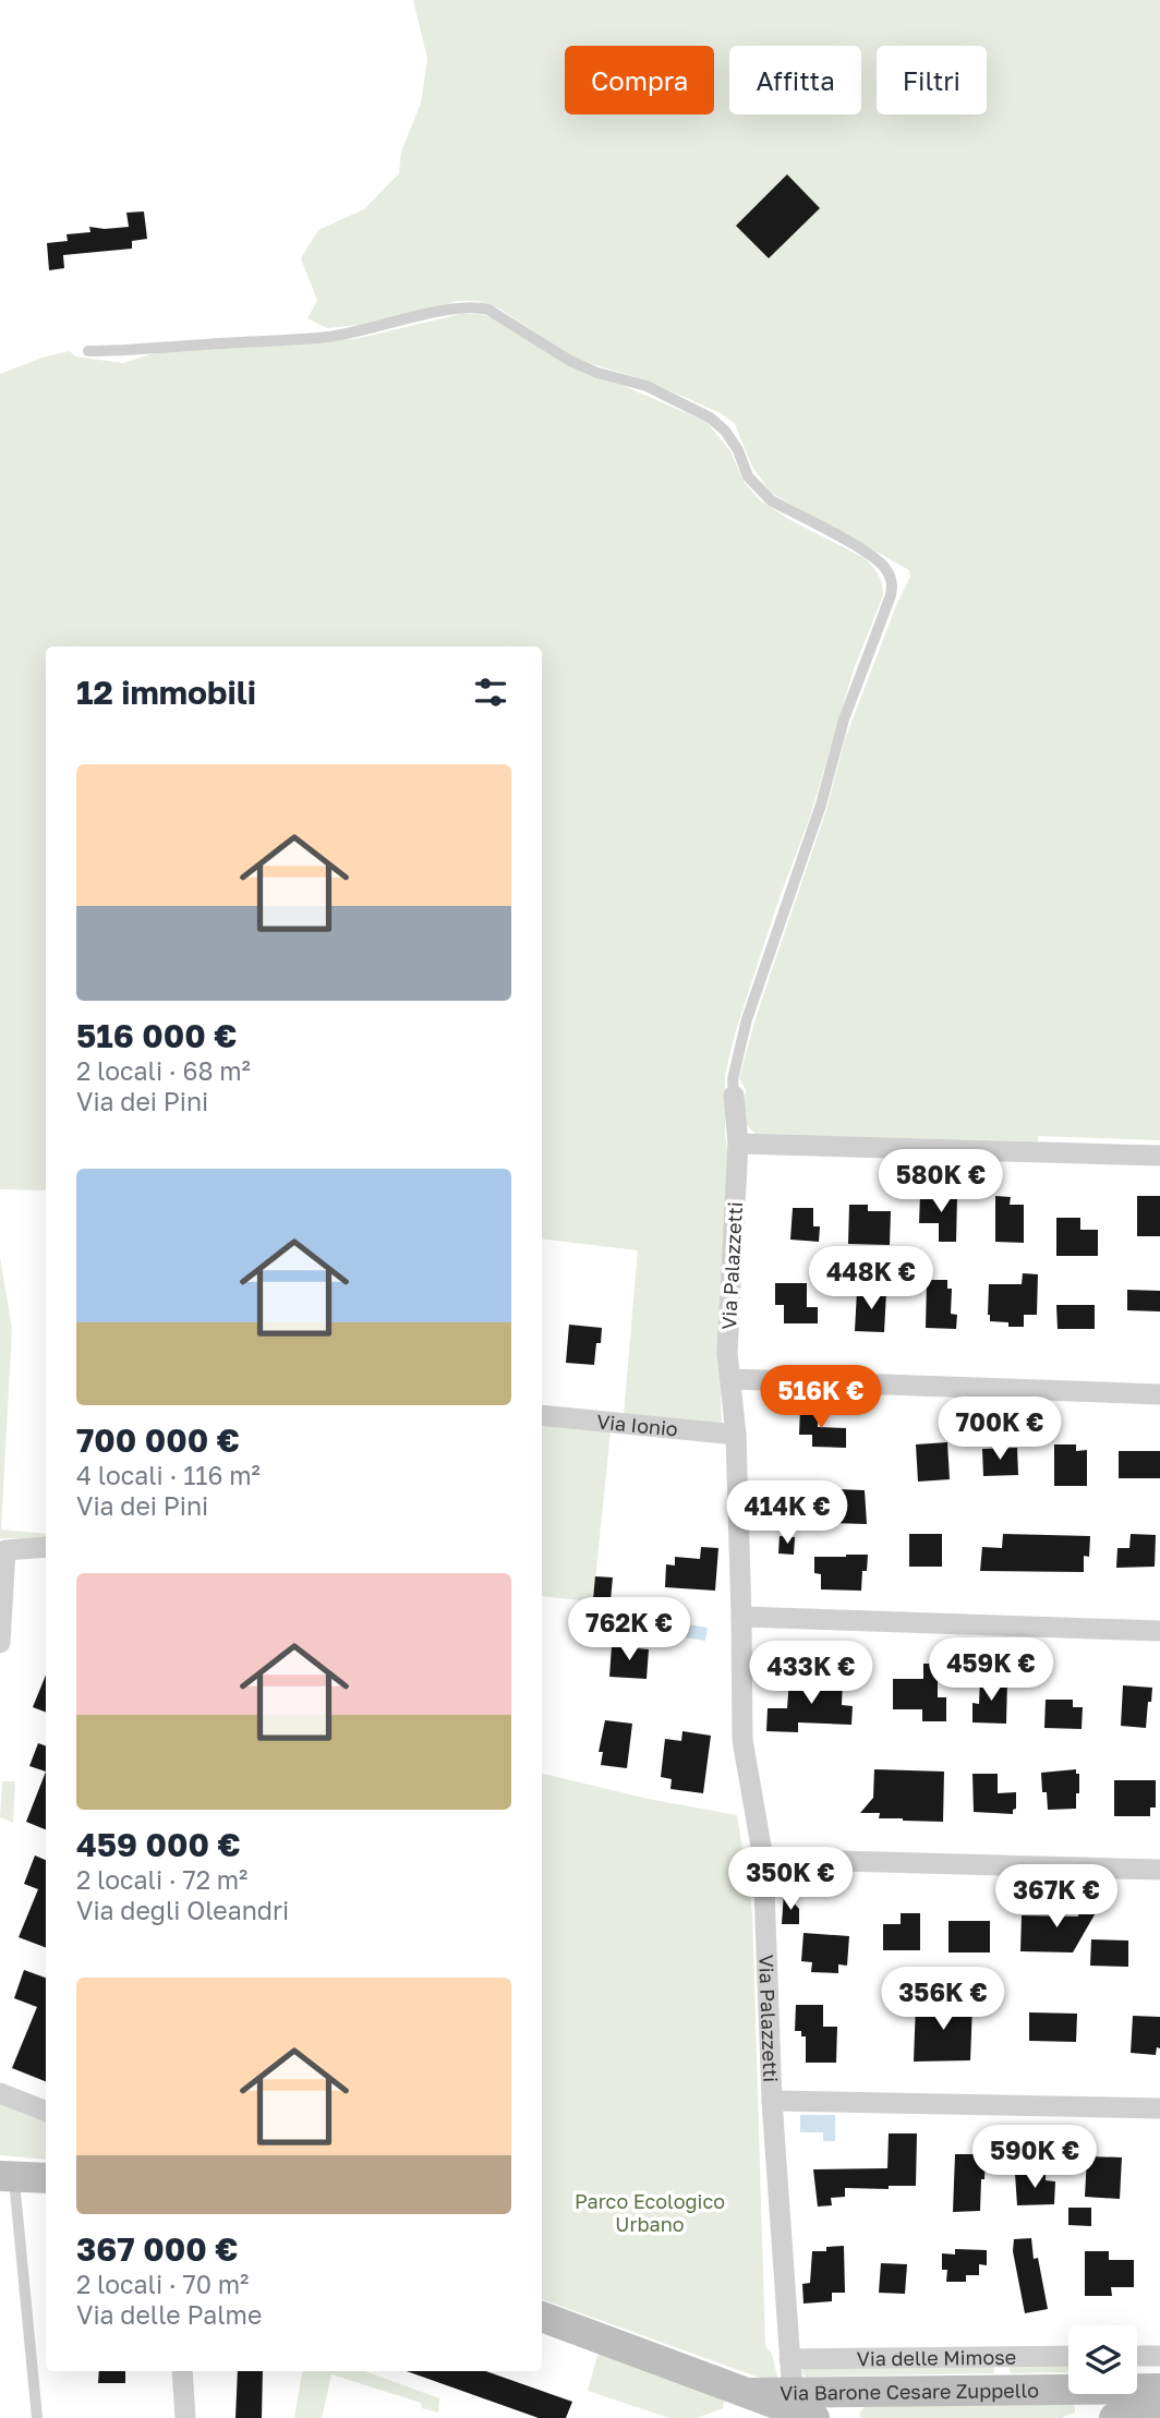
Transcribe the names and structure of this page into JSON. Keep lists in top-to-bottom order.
{
  "streets": {
    "main road": ["Via Barone Cesare Zuppello"],
    "street": ["Via Palazzetti", "Via Ionio", "Via delle Mimose"]
  },
  "crossings": [
    ["Via Palazzetti", "Via Ionio"],
    ["Via Palazzetti", "Via delle Mimose"],
    ["Via Palazzetti", "Via Barone Cesare Zuppello"]
  ],
  "parks": ["Parco Ecologico Urbano"],
  "page": {
    "chip": ["Compra", "Affitta", "Filtri"],
    "heading": "12 immobili",
    "list": [
      {
        "name": "516 000 €",
        "note": "2 locali · 68 m² · Via dei Pini"
      },
      {
        "name": "700 000 €",
        "note": "4 locali · 116 m² · Via dei Pini"
      },
      {
        "name": "459 000 €",
        "note": "2 locali · 72 m² · Via degli Oleandri"
      },
      {
        "name": "367 000 €",
        "note": "2 locali · 70 m² · Via delle Palme"
      }
    ],
    "price": [
      "580K €",
      "448K €",
      "516K €",
      "700K €",
      "414K €",
      "762K €",
      "459K €",
      "433K €",
      "350K €",
      "367K €",
      "356K €",
      "590K €"
    ]
  }
}
